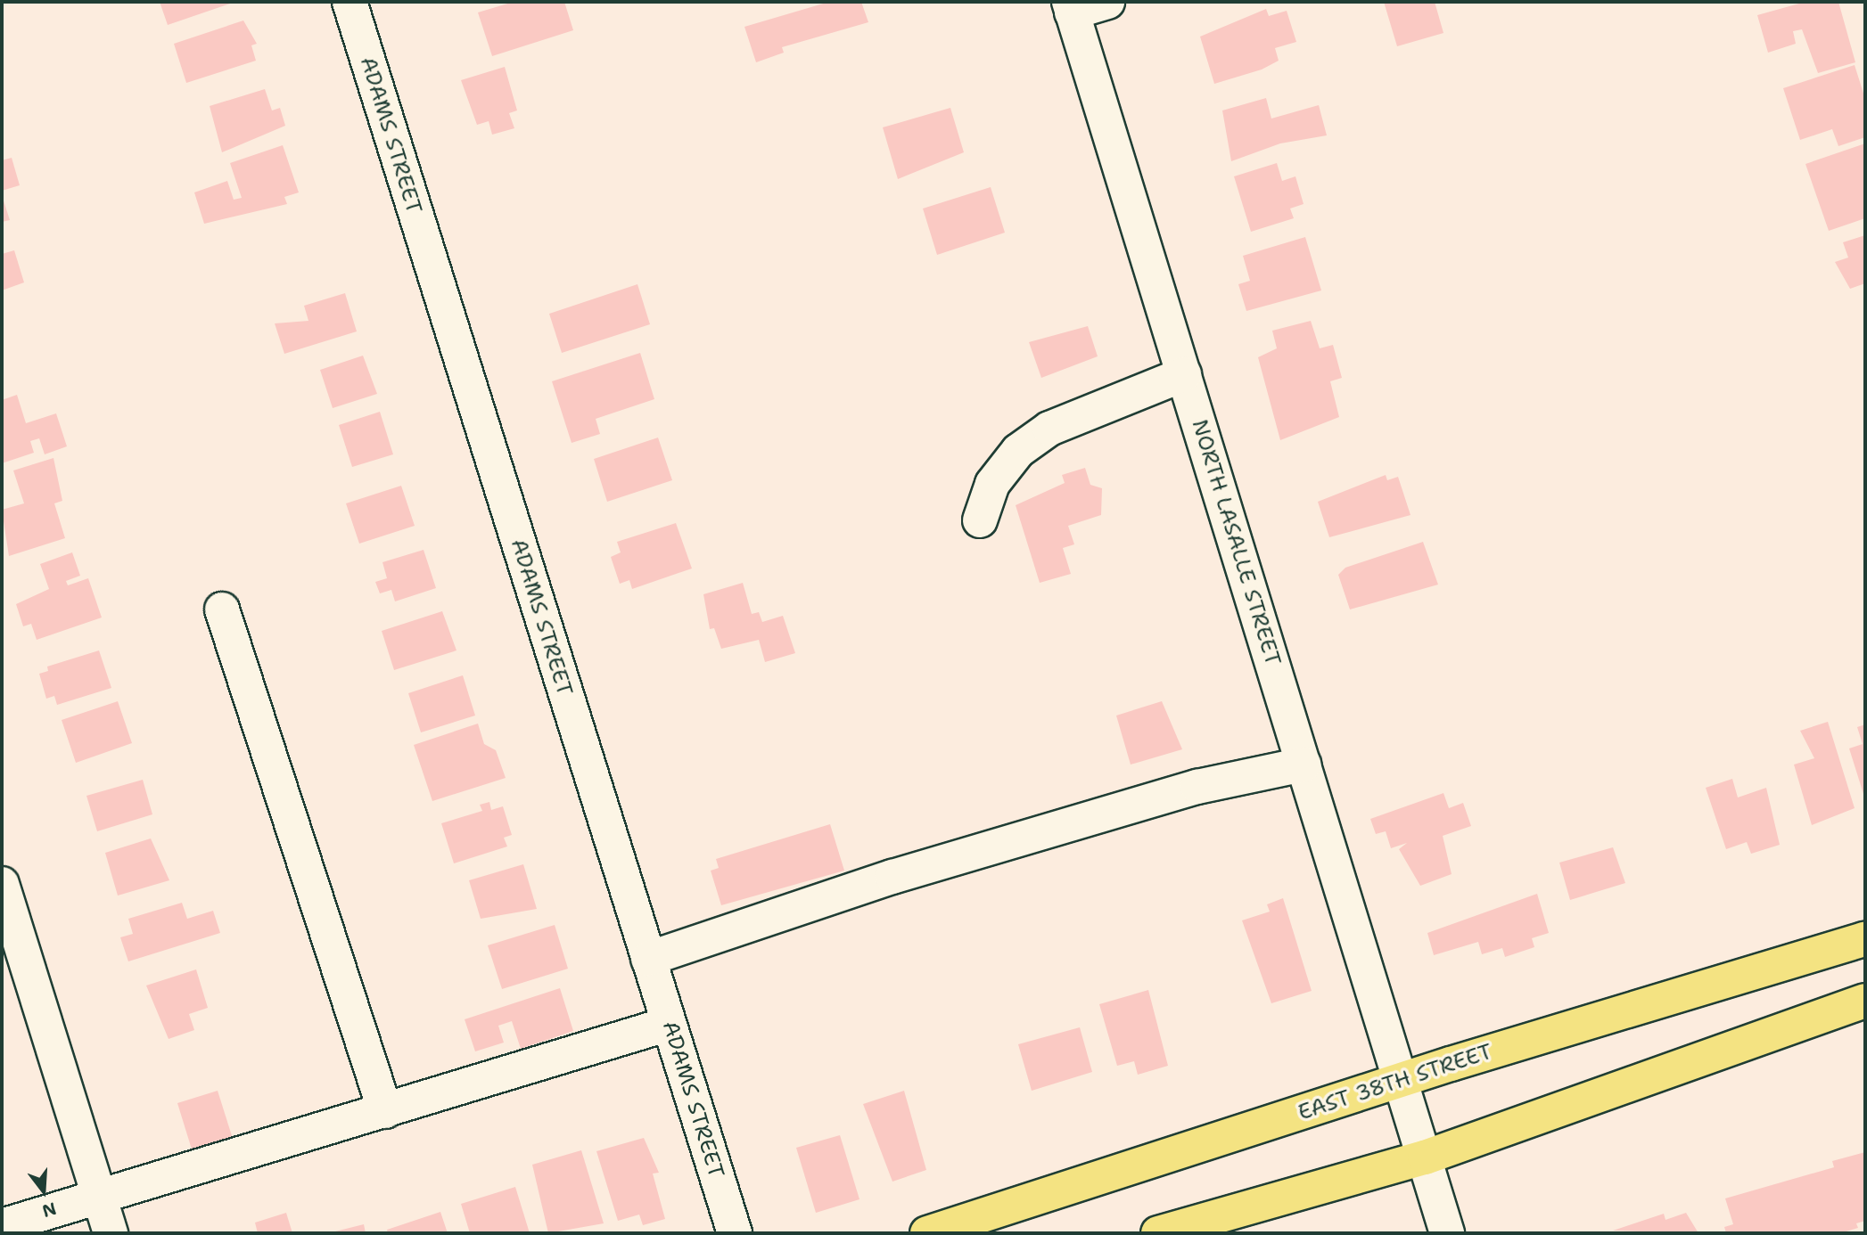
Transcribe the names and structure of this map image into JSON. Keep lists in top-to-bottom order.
{
  "streets": {
    "main road": ["EAST 38TH STREET"],
    "street": ["ADAMS STREET", "NORTH LASALLE STREET"]
  },
  "crossings": [
    ["NORTH LASALLE STREET", "EAST 38TH STREET"]
  ],
  "north": "bottom"
}
